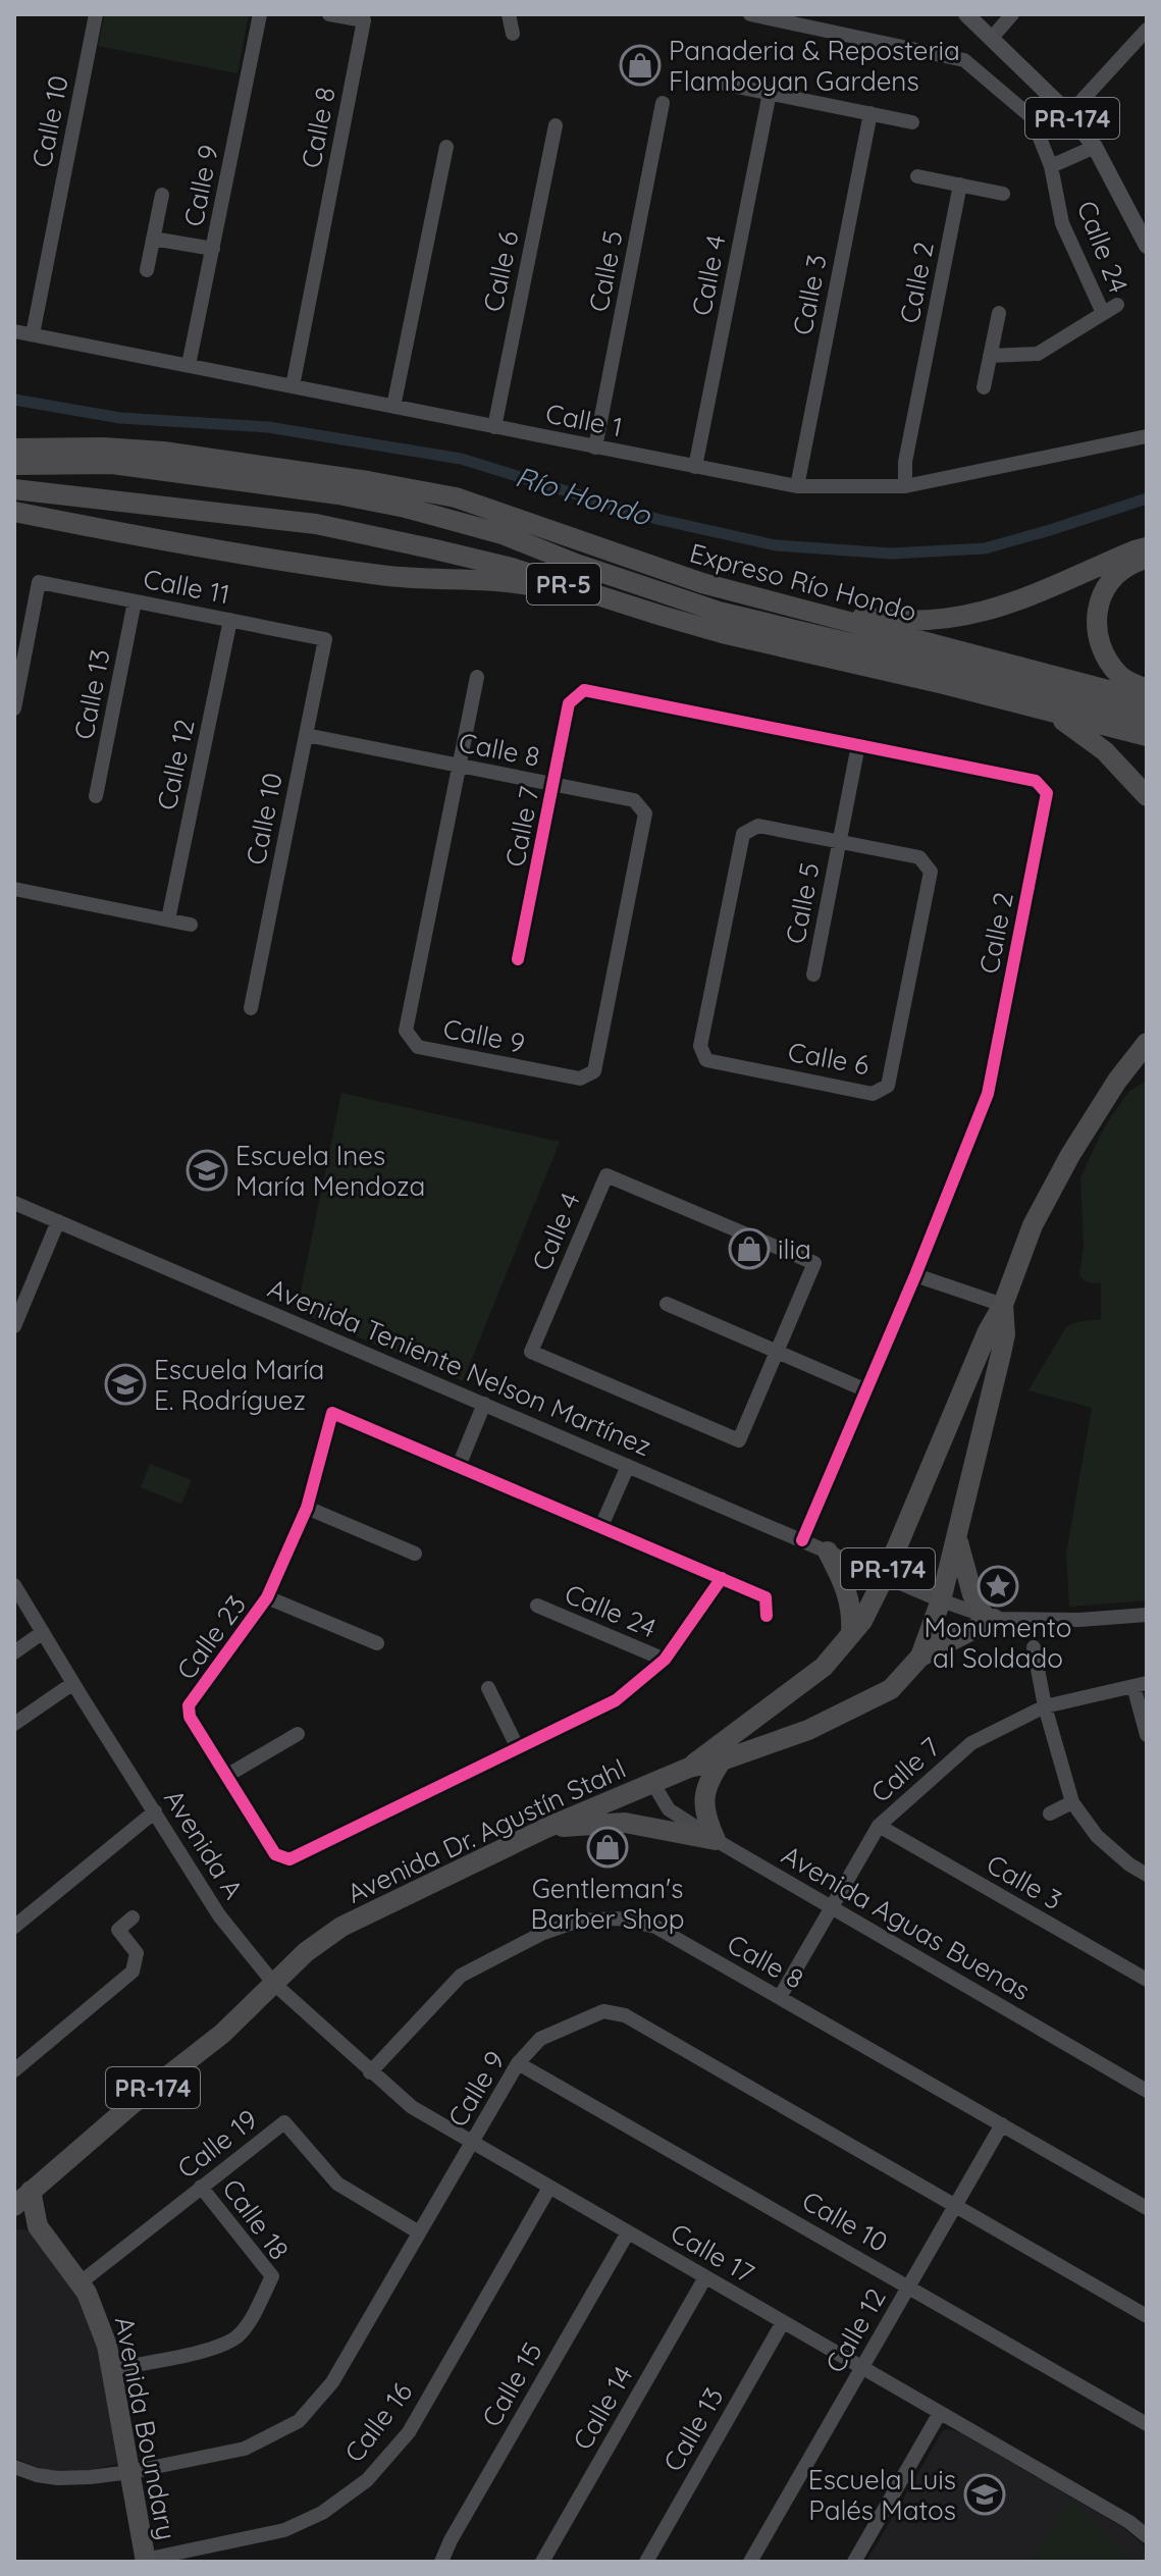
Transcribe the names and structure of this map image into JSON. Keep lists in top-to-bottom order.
{
  "streets": {
    "highway": [
      "PR-174",
      "Expreso Río Hondo",
      "PR-5",
      "Avenida Dr. Agustín Stahl",
      "Avenida Boundary"
    ],
    "street": [
      "Calle 10",
      "Calle 8",
      "Calle 9",
      "Calle 24",
      "Calle 6",
      "Calle 5",
      "Calle 4",
      "Calle 2",
      "Calle 3",
      "Calle 1",
      "Calle 11",
      "Calle 13",
      "Calle 12",
      "Calle 7",
      "Avenida Teniente Nelson Martínez",
      "Calle 23",
      "Avenida A",
      "Avenida Aguas Buenas",
      "Calle 19",
      "Calle 18",
      "Calle 17",
      "Calle 15",
      "Calle 14",
      "Calle 16"
    ]
  },
  "crossings": [
    ["Calle 10", "Calle 8"],
    ["Calle 10", "Calle 9"],
    ["Calle 10", "Calle 1"],
    ["Calle 10", "Calle 11"],
    ["Calle 10", "Calle 12"],
    ["Calle 8", "Calle 9"],
    ["Calle 8", "Calle 1"],
    ["Calle 8", "Calle 12"],
    ["Calle 8", "Calle 7"],
    ["Calle 8", "Calle 17"],
    ["Calle 9", "Calle 1"],
    ["Calle 9", "Calle 12"],
    ["Calle 9", "Calle 19"],
    ["Calle 9", "Calle 17"],
    ["Calle 9", "Avenida Boundary"],
    ["Calle 24", "Calle 23"],
    ["Calle 6", "Calle 5"],
    ["Calle 6", "Calle 1"],
    ["Calle 5", "Calle 2"],
    ["Calle 5", "Calle 1"],
    ["Calle 4", "Calle 1"],
    ["Calle 2", "Calle 1"],
    ["Calle 2", "Calle 7"],
    ["Calle 2", "Avenida Teniente Nelson Martínez"],
    ["Calle 3", "Calle 1"],
    ["Calle 3", "Calle 7"],
    ["Calle 11", "Calle 13"],
    ["Calle 11", "Calle 12"],
    ["Calle 13", "Calle 17"],
    ["Calle 12", "Calle 17"],
    ["Calle 7", "Avenida Aguas Buenas"],
    ["Avenida Teniente Nelson Martínez", "Avenida Dr. Agustín Stahl"],
    ["Avenida Dr. Agustín Stahl", "Avenida A"],
    ["Avenida Dr. Agustín Stahl", "Avenida Aguas Buenas"],
    ["Avenida Dr. Agustín Stahl", "Calle 17"],
    ["Avenida Dr. Agustín Stahl", "Avenida Boundary"],
    ["Avenida A", "Calle 17"],
    ["Calle 19", "Calle 18"],
    ["Calle 19", "Avenida Boundary"],
    ["Calle 18", "Avenida Boundary"],
    ["Calle 17", "Calle 15"],
    ["Calle 17", "Calle 14"],
    ["Calle 17", "Calle 16"],
    ["Calle 16", "Avenida Boundary"]
  ],
  "water": ["Río Hondo"],
  "places": {
    "shop": ["Panaderia & Reposteria Flamboyan Gardens", "ilia", "Gentleman's Barber Shop"],
    "school or university": ["Escuela Ines María Mendoza", "Escuela María E. Rodríguez", "Escuela Luis Palés Matos"],
    "place": ["Monumento al Soldado"]
  }
}
